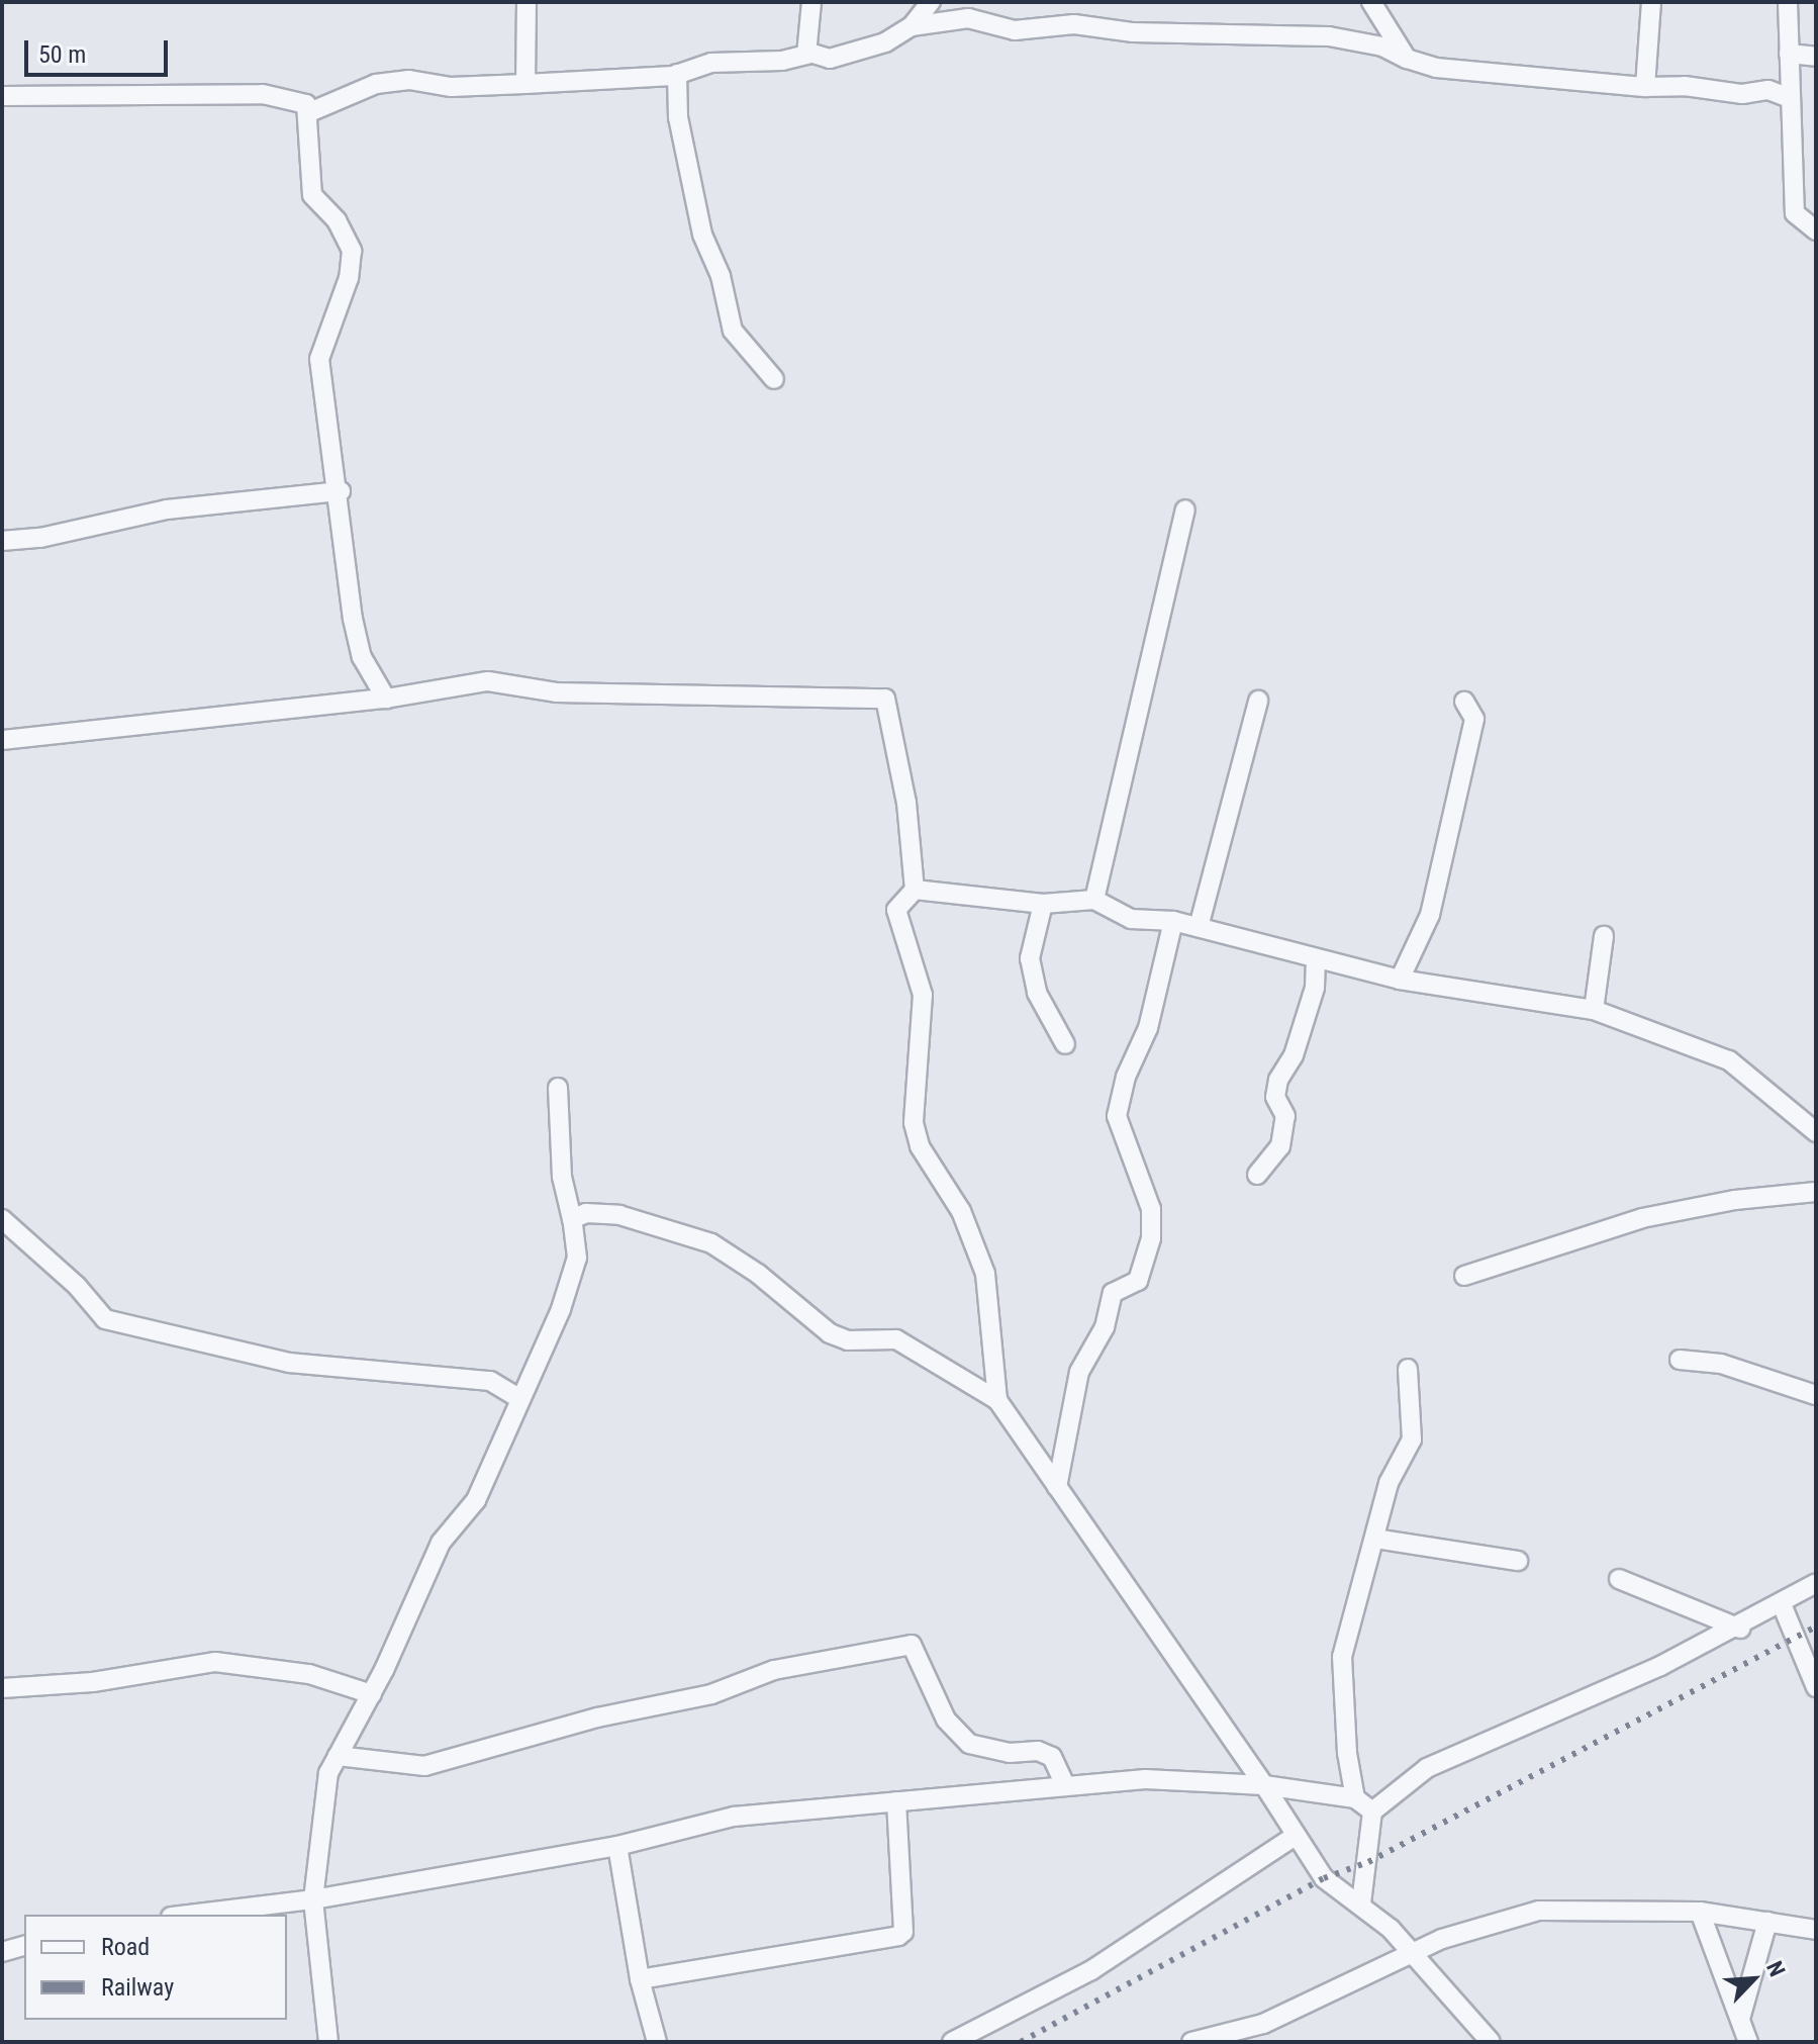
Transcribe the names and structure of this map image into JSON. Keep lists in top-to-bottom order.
{
  "legend": ["Road", "Railway"],
  "scale_bar": "50 m",
  "north": "top right"
}
